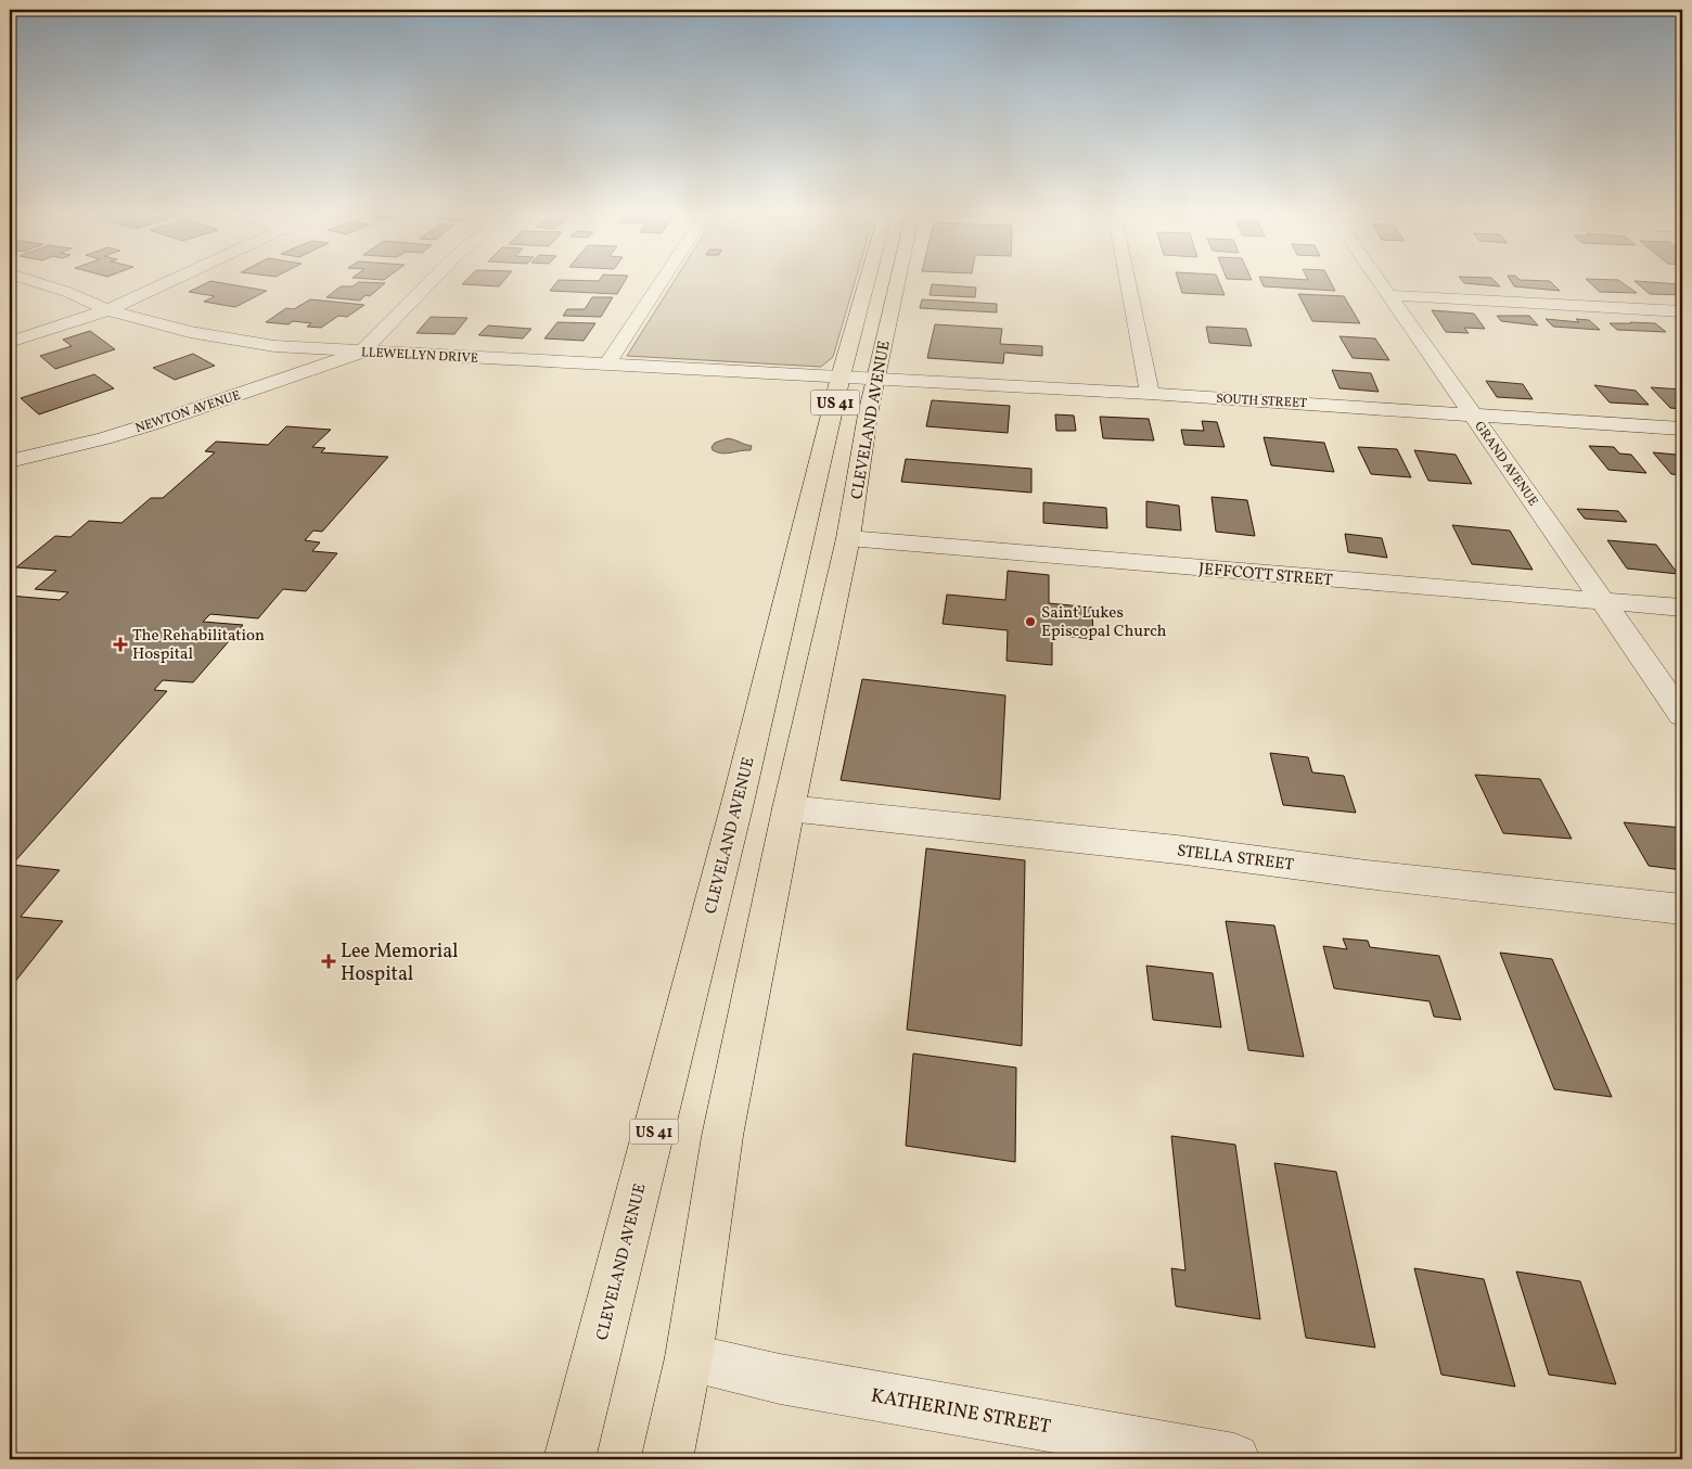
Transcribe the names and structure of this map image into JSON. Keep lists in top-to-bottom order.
{
  "streets": {
    "main road": ["US 41", "CLEVELAND AVENUE"],
    "street": [
      "LLEWELLYN DRIVE",
      "SOUTH STREET",
      "NEWTON AVENUE",
      "GRAND AVENUE",
      "JEFFCOTT STREET",
      "STELLA STREET",
      "KATHERINE STREET"
    ]
  },
  "crossings": [
    ["LLEWELLYN DRIVE", "SOUTH STREET"],
    ["LLEWELLYN DRIVE", "NEWTON AVENUE"],
    ["LLEWELLYN DRIVE", "CLEVELAND AVENUE"],
    ["SOUTH STREET", "CLEVELAND AVENUE"],
    ["SOUTH STREET", "GRAND AVENUE"],
    ["CLEVELAND AVENUE", "JEFFCOTT STREET"],
    ["CLEVELAND AVENUE", "STELLA STREET"],
    ["CLEVELAND AVENUE", "KATHERINE STREET"],
    ["GRAND AVENUE", "JEFFCOTT STREET"]
  ],
  "places": {
    "other": ["Saint Lukes Episcopal Church"],
    "health": ["The Rehabilitation Hospital", "Lee Memorial Hospital"]
  }
}
